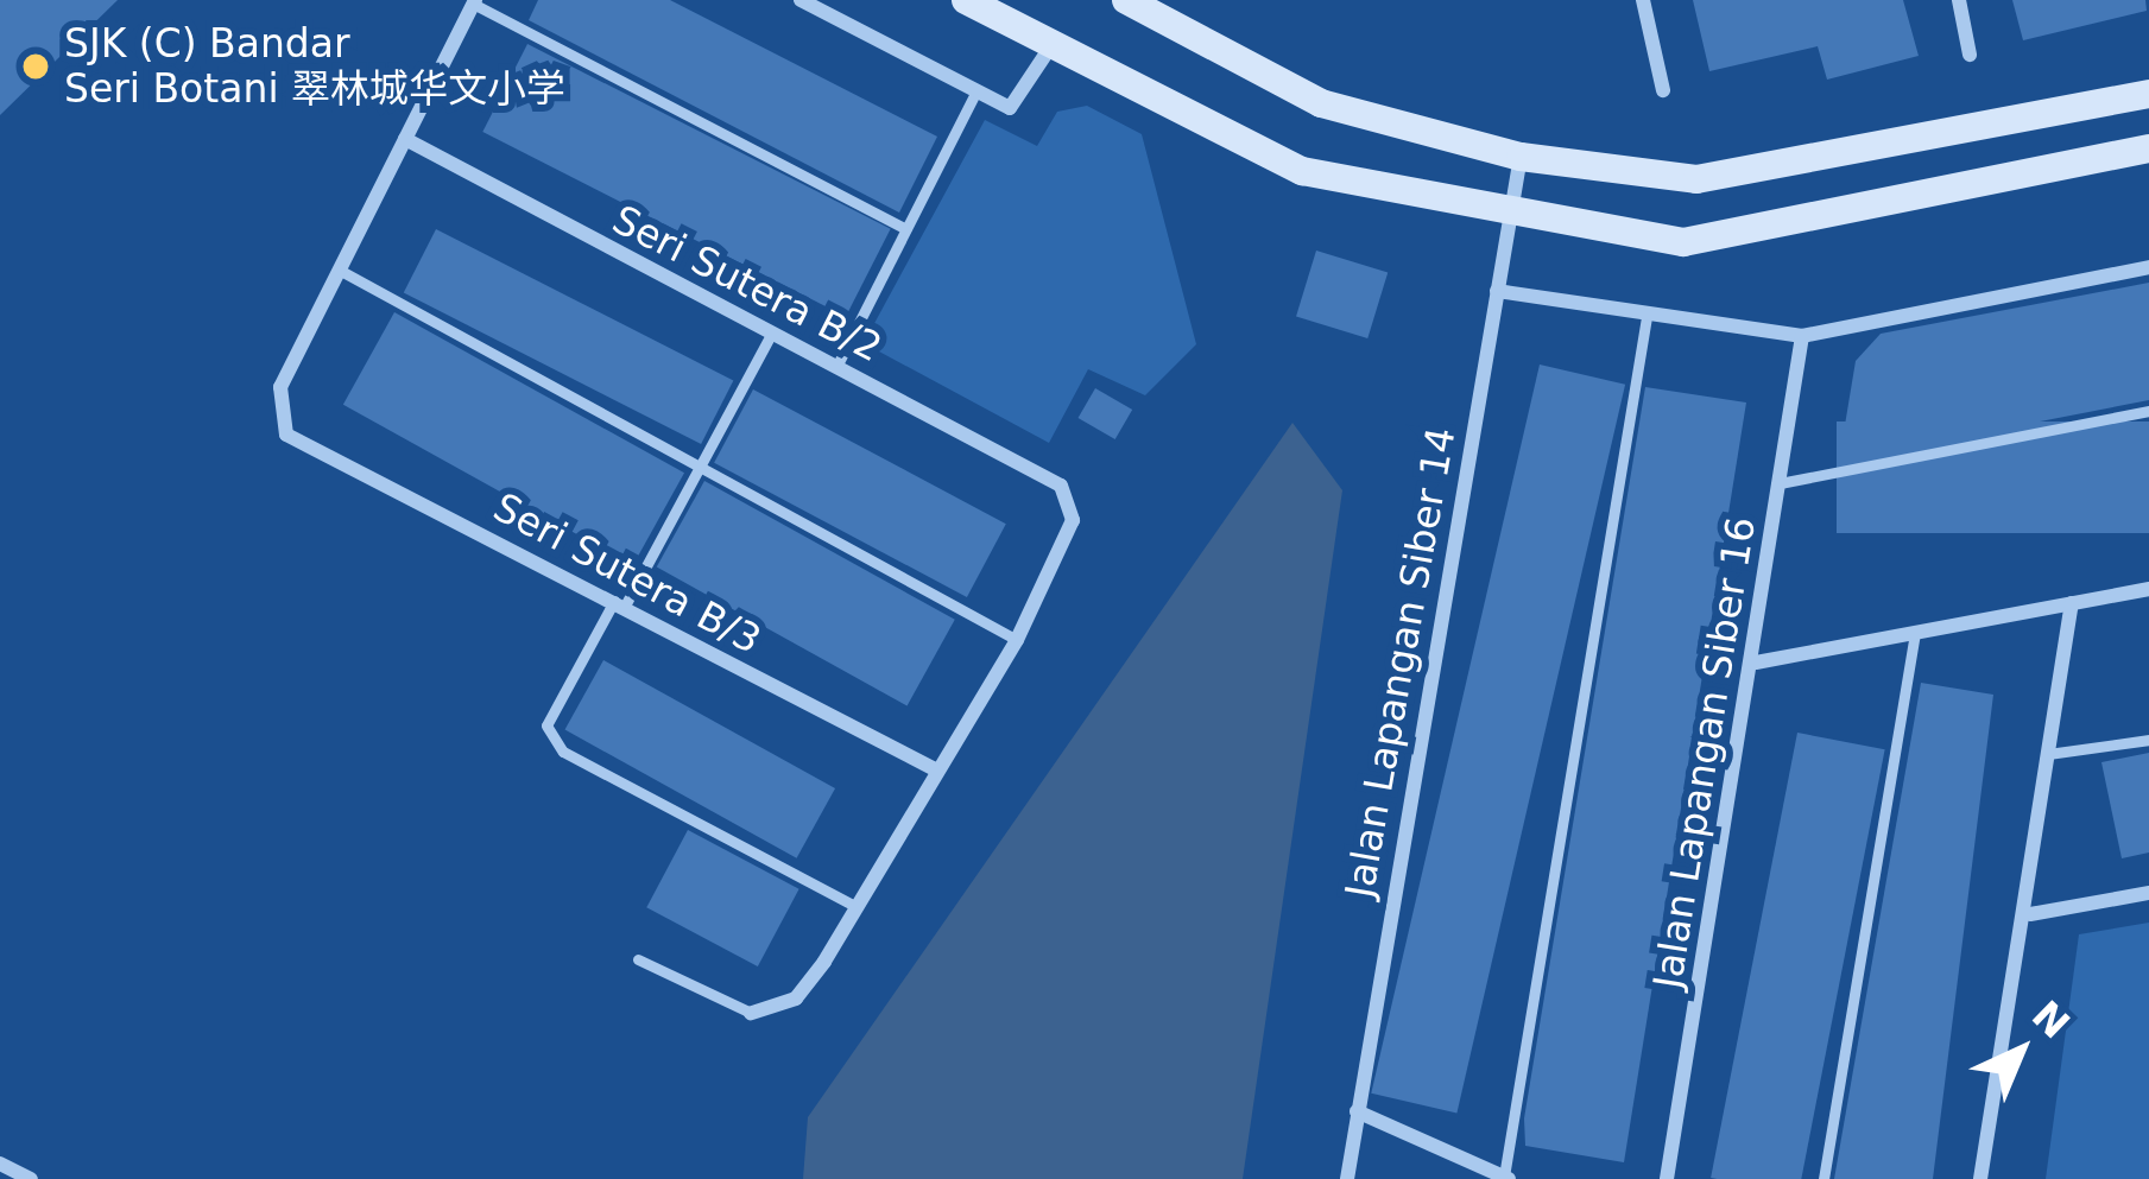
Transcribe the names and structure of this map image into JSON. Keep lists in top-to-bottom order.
{
  "streets": {
    "street": [
      "Seri Sutera B/2",
      "Seri Sutera B/3",
      "Jalan Lapangan Siber 14",
      "Jalan Lapangan Siber 16"
    ]
  },
  "places": ["SJK (C) Bandar Seri Botani 翠林城华文小学"],
  "north": "top right"
}
